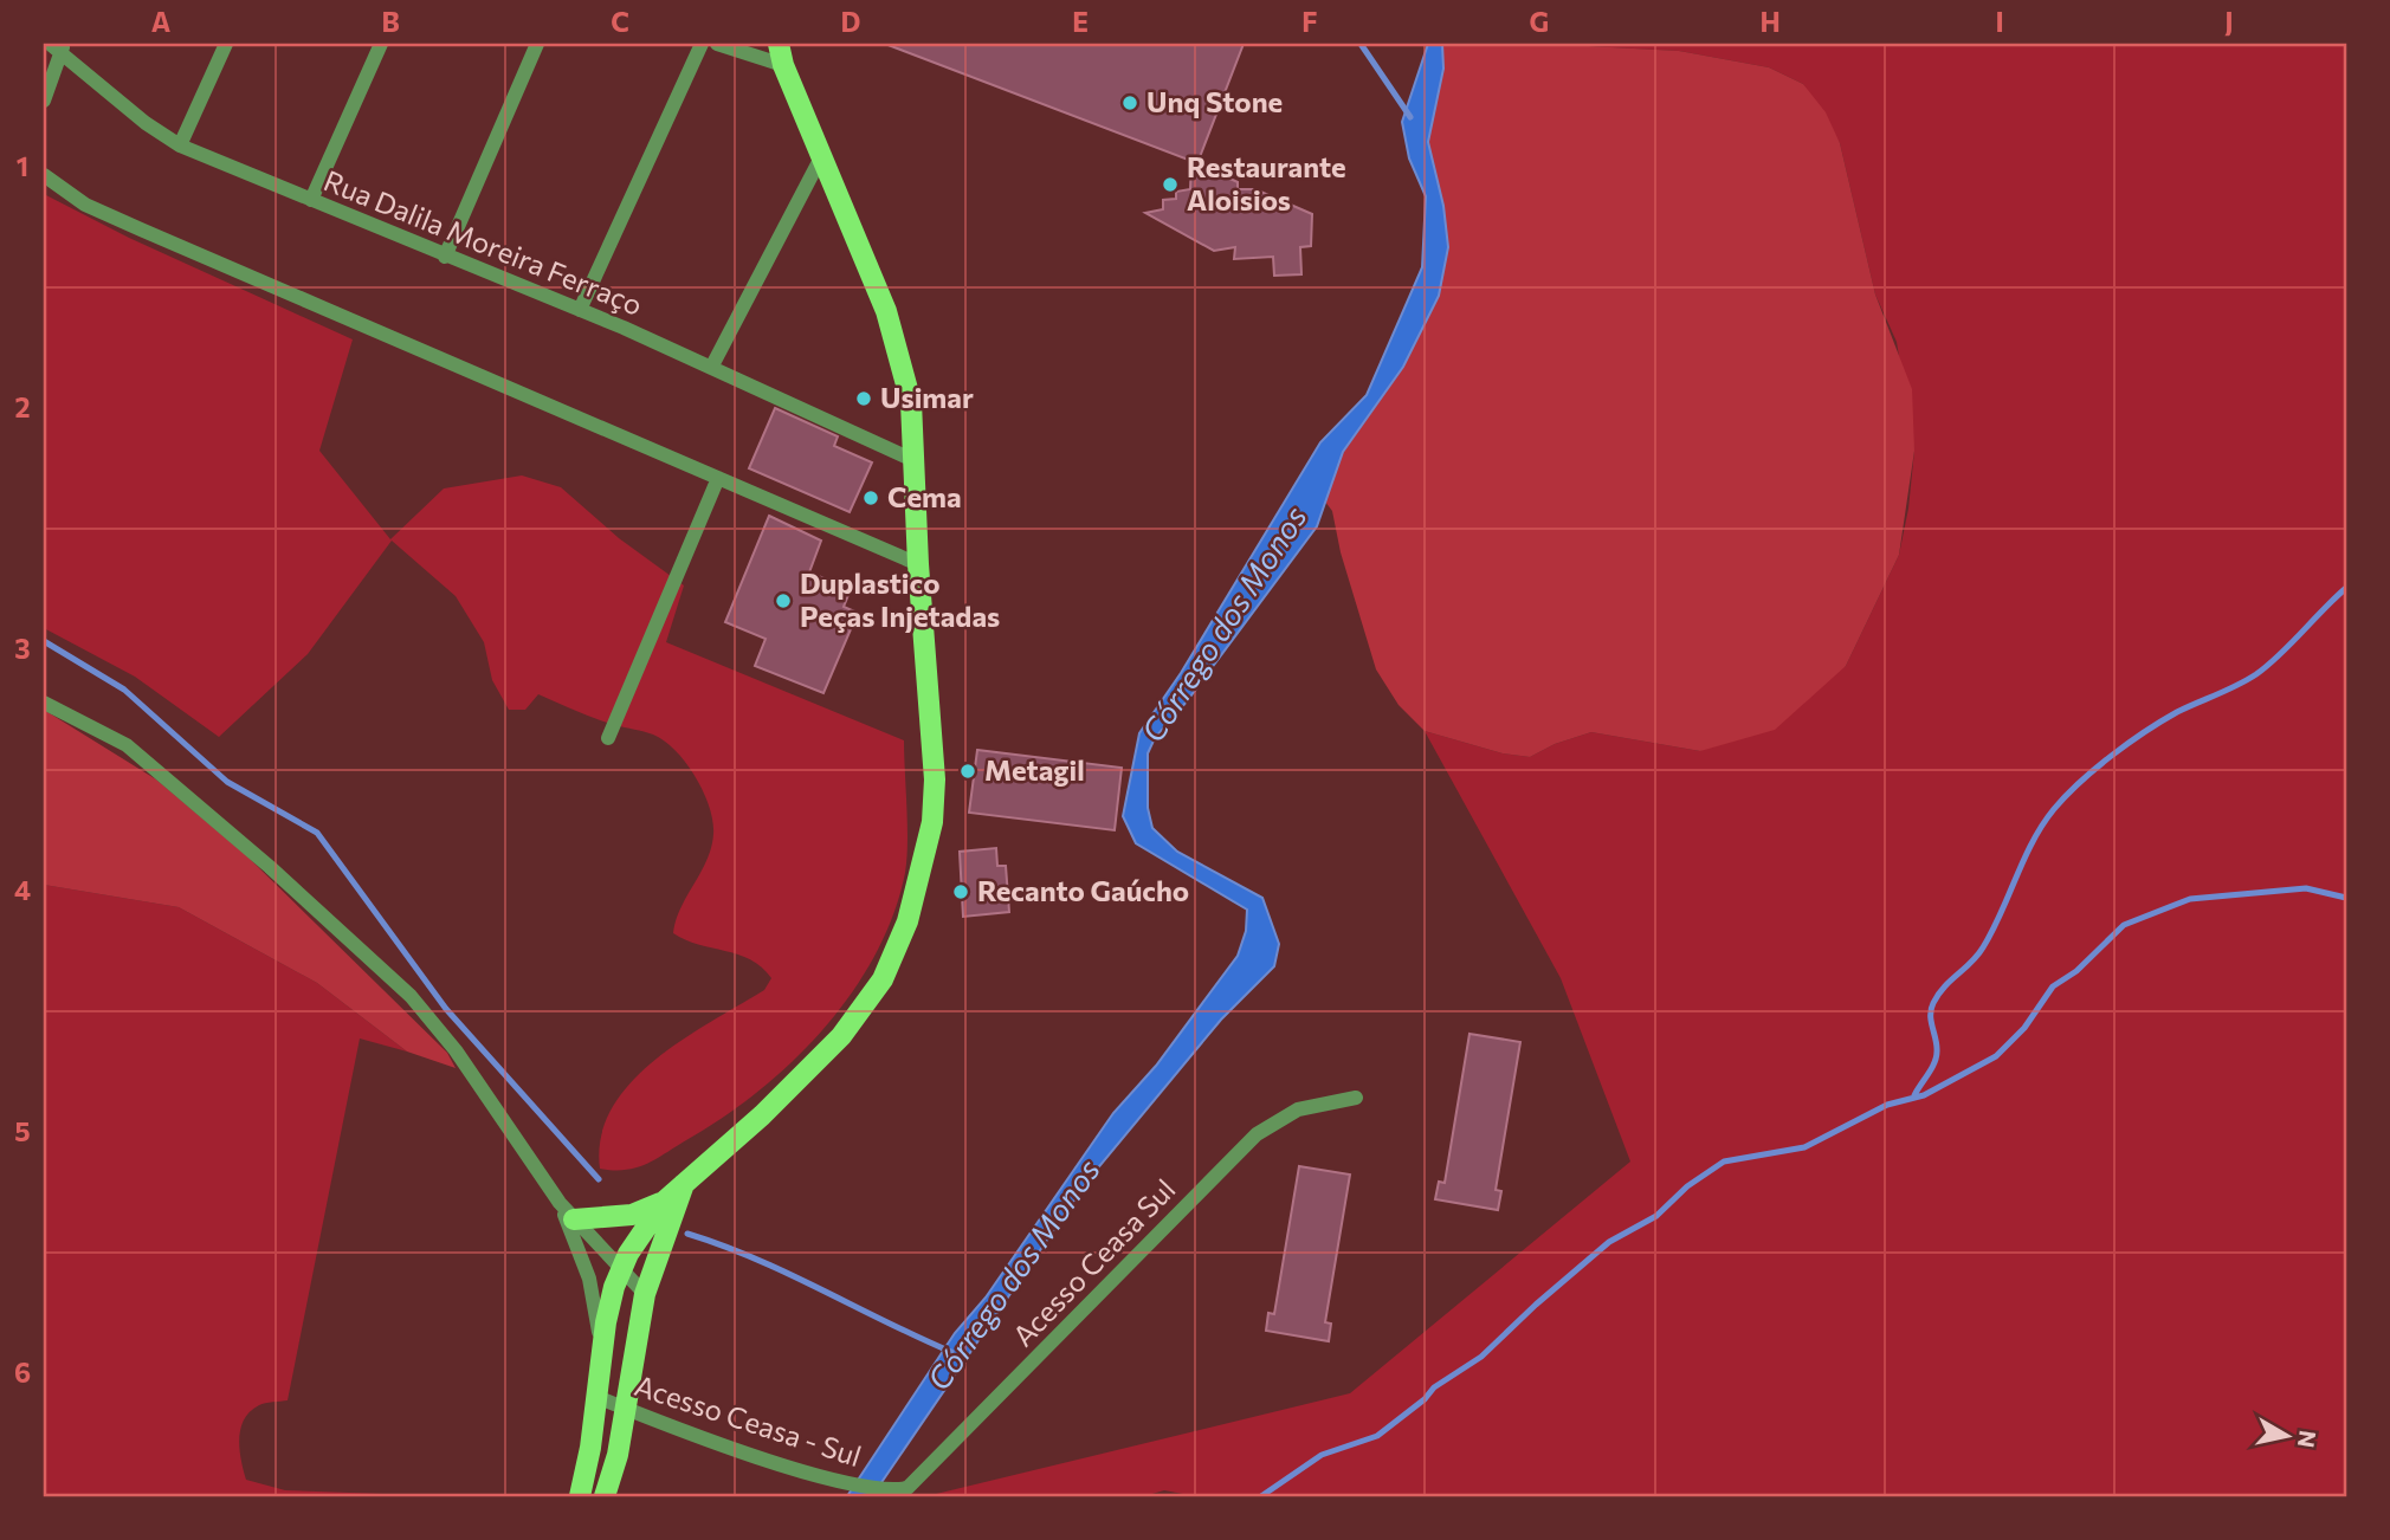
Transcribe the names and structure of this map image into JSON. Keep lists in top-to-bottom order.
{
  "streets": {
    "street": ["Rua Dalila Moreira Ferraço", "Acesso Ceasa Sul", "Acesso Ceasa - Sul"]
  },
  "crossings": [
    ["Acesso Ceasa Sul", "Acesso Ceasa - Sul"]
  ],
  "water": ["Córrego dos Monos"],
  "places": [
    "Unq Stone",
    "Restaurante Aloisios",
    "Usimar",
    "Cema",
    "Duplastico Peças Injetadas",
    "Metagil",
    "Recanto Gaúcho"
  ],
  "north": "right",
  "grid": {
    "columns": [
      "A",
      "B",
      "C",
      "D",
      "E",
      "F",
      "G",
      "H",
      "I",
      "J"
    ],
    "rows": [
      "1",
      "2",
      "3",
      "4",
      "5",
      "6"
    ]
  }
}
